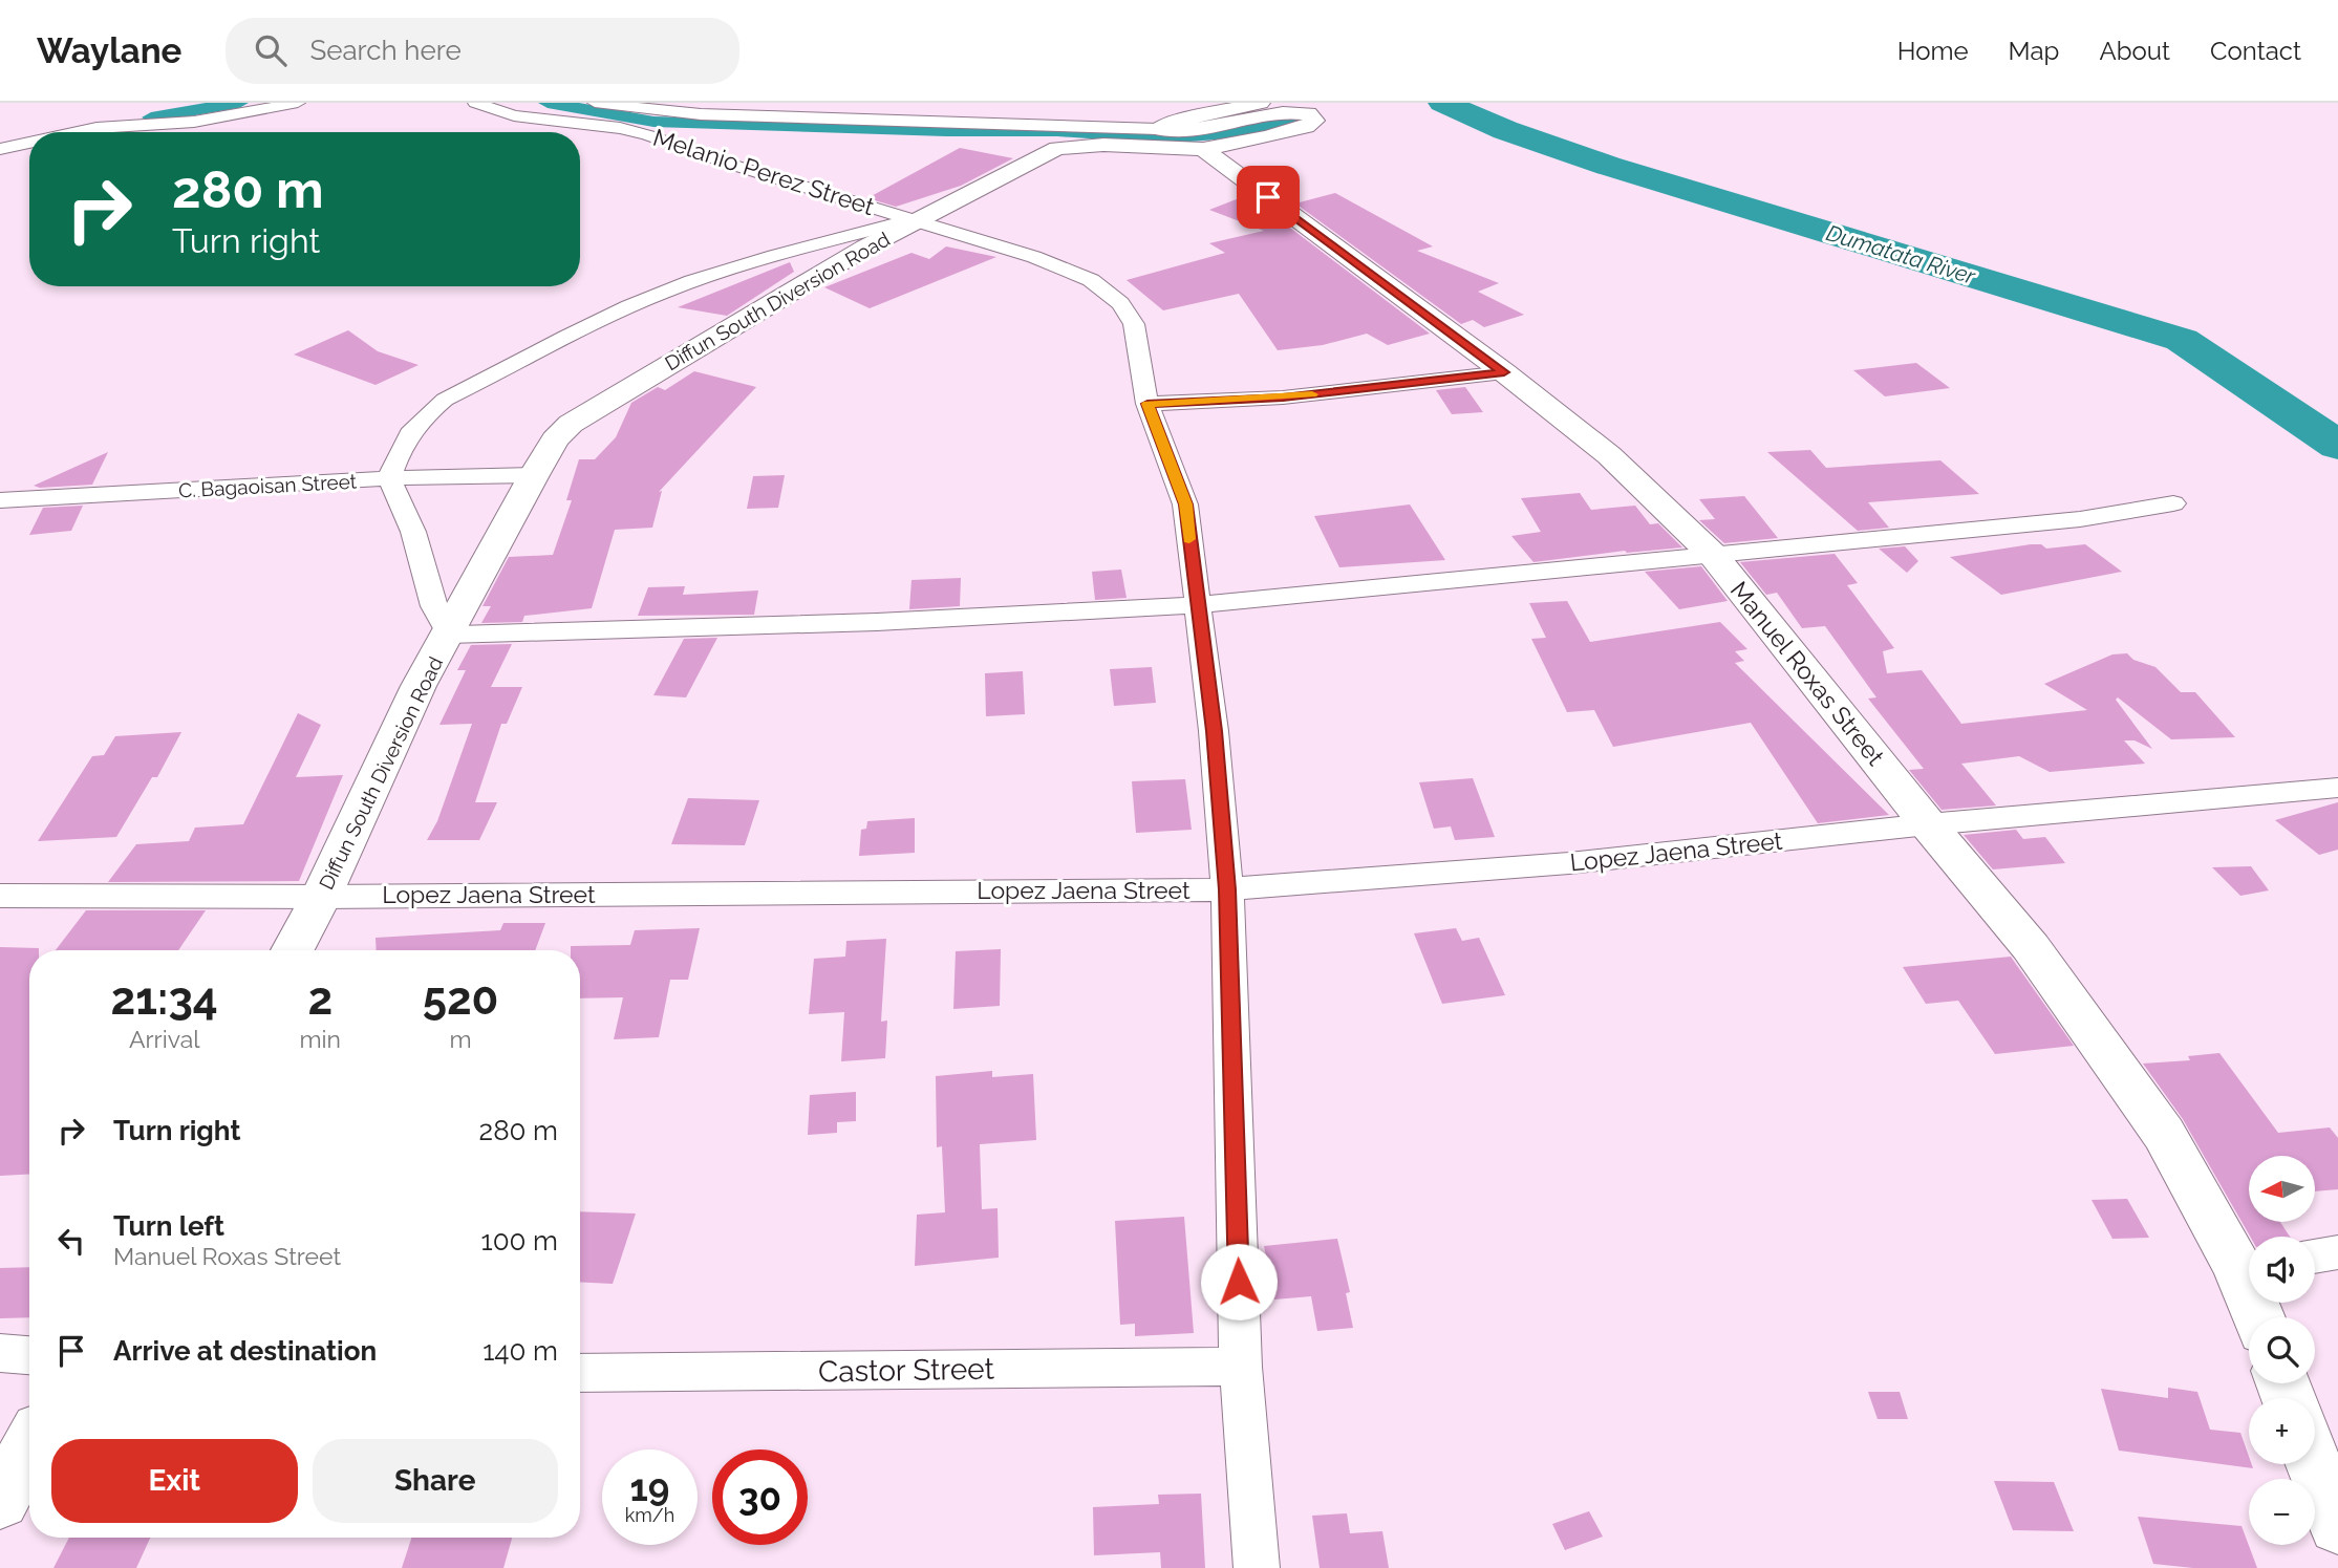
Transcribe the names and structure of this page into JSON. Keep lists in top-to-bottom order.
{
  "streets": {
    "street": [
      "Melanio Perez Street",
      "Diffun South Diversion Road",
      "C. Bagaoisan Street",
      "Manuel Roxas Street",
      "Lopez Jaena Street",
      "Castor Street"
    ]
  },
  "crossings": [
    ["Melanio Perez Street", "Diffun South Diversion Road"],
    ["Melanio Perez Street", "Lopez Jaena Street"],
    ["Melanio Perez Street", "Castor Street"],
    ["Diffun South Diversion Road", "C. Bagaoisan Street"],
    ["Diffun South Diversion Road", "Manuel Roxas Street"],
    ["Diffun South Diversion Road", "Lopez Jaena Street"],
    ["Manuel Roxas Street", "Lopez Jaena Street"]
  ],
  "water": ["Dumatata River"],
  "north": "left",
  "page": {
    "header": "Waylane",
    "search": "Search here",
    "nav": [
      "Home",
      "Map",
      "About",
      "Contact"
    ],
    "turn": ["280 m", "Turn right"],
    "eta": [
      "21:34",
      "Arrival",
      "2",
      "min",
      "520",
      "m"
    ],
    "list": [
      {
        "name": "Turn right",
        "value": "280 m"
      },
      {
        "name": "Turn left",
        "note": "Manuel Roxas Street",
        "value": "100 m"
      },
      {
        "name": "Arrive at destination",
        "value": "140 m"
      }
    ],
    "map_buttons": ["+", "−"],
    "buttons": ["Exit", "Share"],
    "speed": "19 km/h",
    "limit": "30"
  }
}
